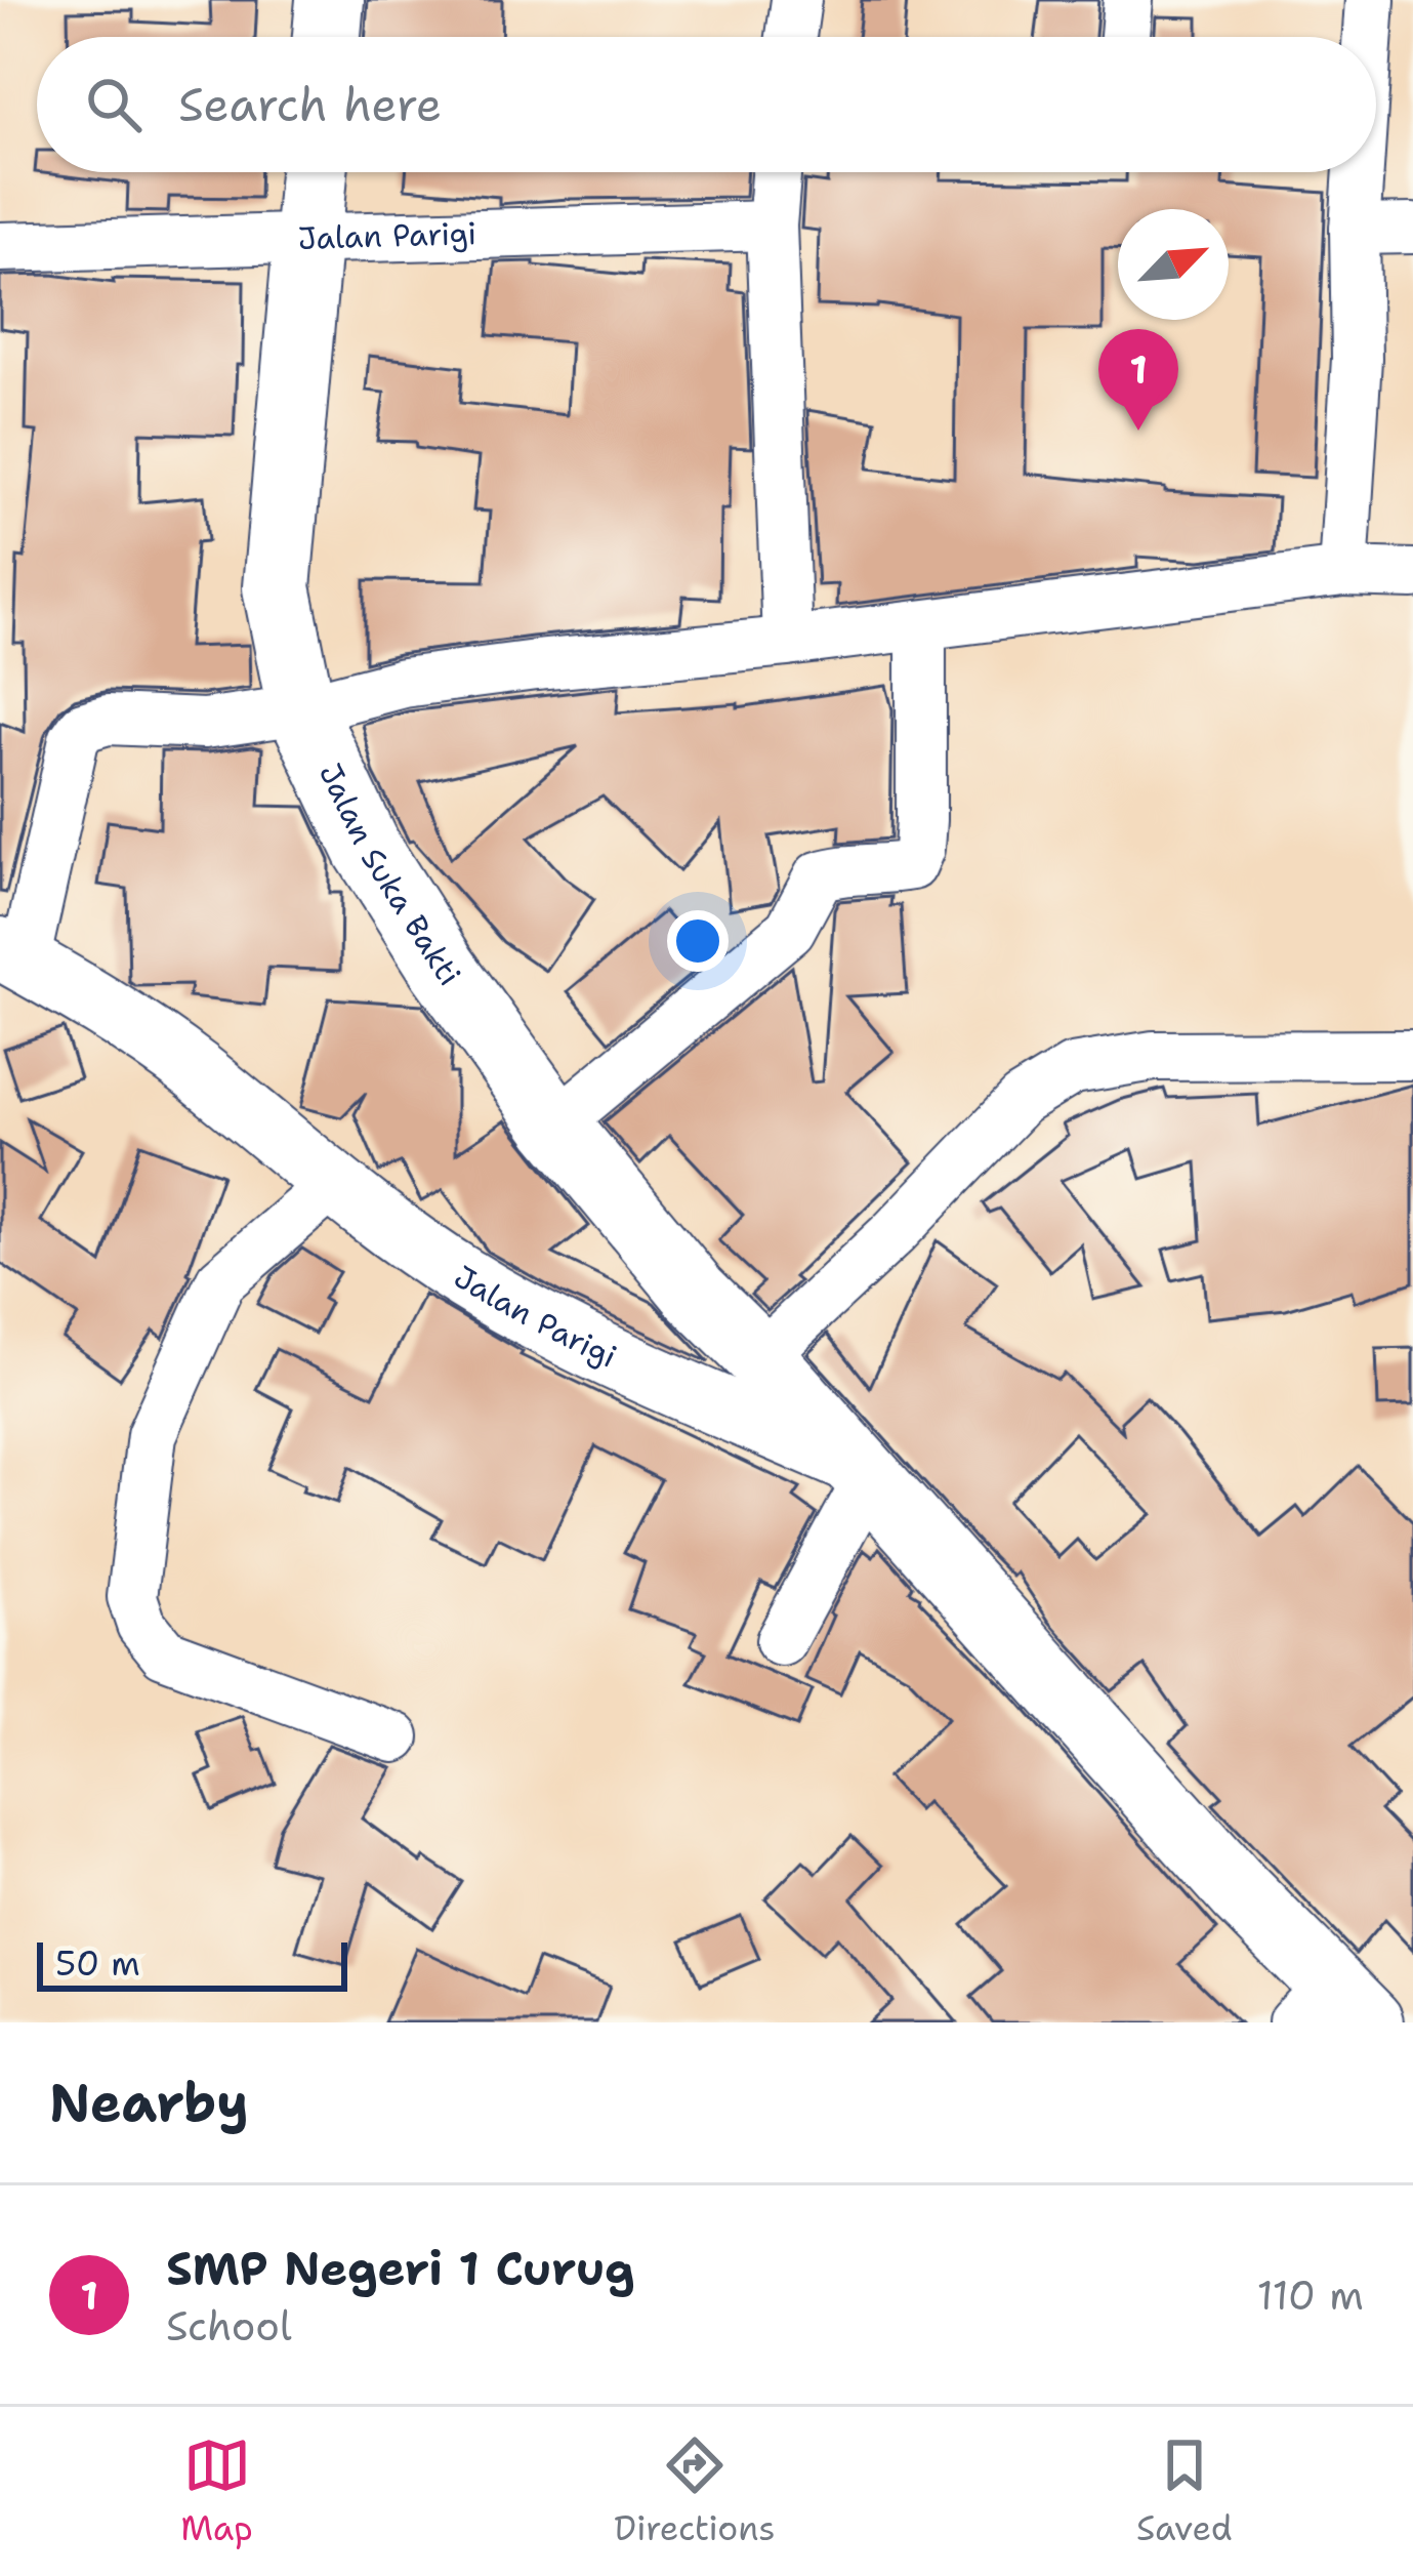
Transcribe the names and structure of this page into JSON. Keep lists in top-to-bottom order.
{
  "streets": {
    "main road": ["Jalan Parigi", "Jalan Suka Bakti"]
  },
  "crossings": [
    ["Jalan Parigi", "Jalan Suka Bakti"]
  ],
  "scale_bar": "50 m",
  "north": "top right",
  "page": {
    "search": "Search here",
    "pins": "1",
    "scale": "50 m",
    "heading": "Nearby",
    "list": [
      {
        "mark": "1",
        "name": "SMP Negeri 1 Curug",
        "note": "School",
        "value": "110 m"
      }
    ],
    "nav": ["Map", "Directions", "Saved"]
  }
}
